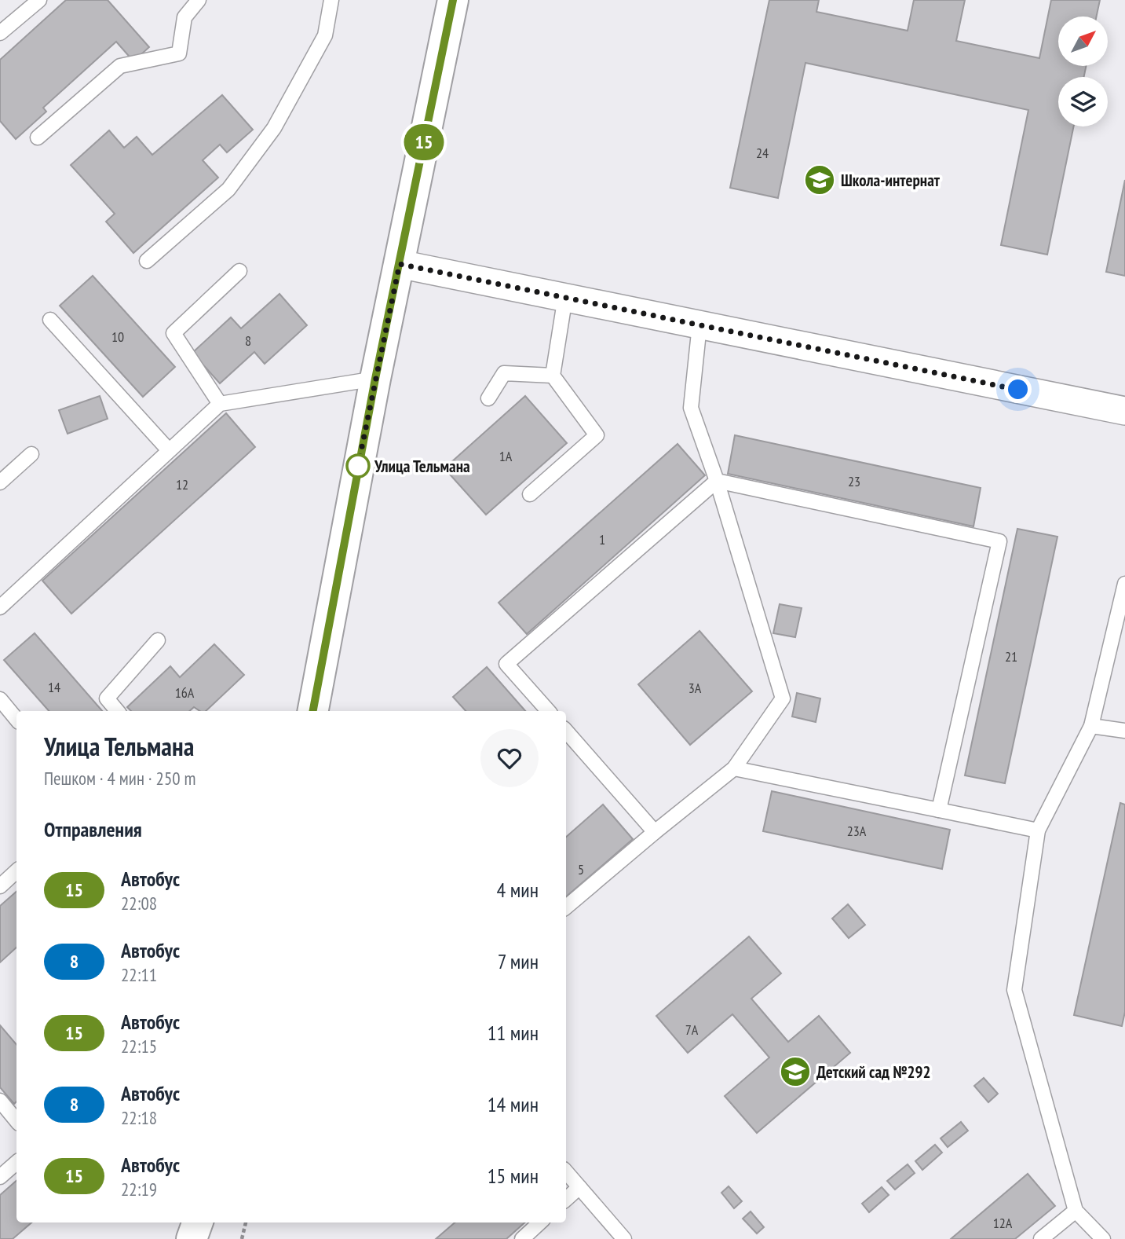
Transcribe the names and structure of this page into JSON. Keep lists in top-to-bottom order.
{
  "places": {
    "school or university": ["Школа-интернат", "Детский сад №292"],
    "other": ["Улица Тельмана"]
  },
  "lines": ["bus line 15"],
  "house_numbers": [
    "24",
    "10",
    "8",
    "1А",
    "23",
    "12",
    "1",
    "21",
    "14",
    "3А",
    "16А",
    "23А",
    "5",
    "7А",
    "12А"
  ],
  "north": "top right",
  "page": {
    "on_map": "15",
    "heading": [
      ["Улица Тельмана", "Пешком · 4 мин · 250 m"],
      "Отправления"
    ],
    "list": [
      {
        "mark": "15",
        "name": "Автобус",
        "note": "22:08",
        "value": "4 мин"
      },
      {
        "mark": "8",
        "name": "Автобус",
        "note": "22:11",
        "value": "7 мин"
      },
      {
        "mark": "15",
        "name": "Автобус",
        "note": "22:15",
        "value": "11 мин"
      },
      {
        "mark": "8",
        "name": "Автобус",
        "note": "22:18",
        "value": "14 мин"
      },
      {
        "mark": "15",
        "name": "Автобус",
        "note": "22:19",
        "value": "15 мин"
      }
    ]
  }
}
